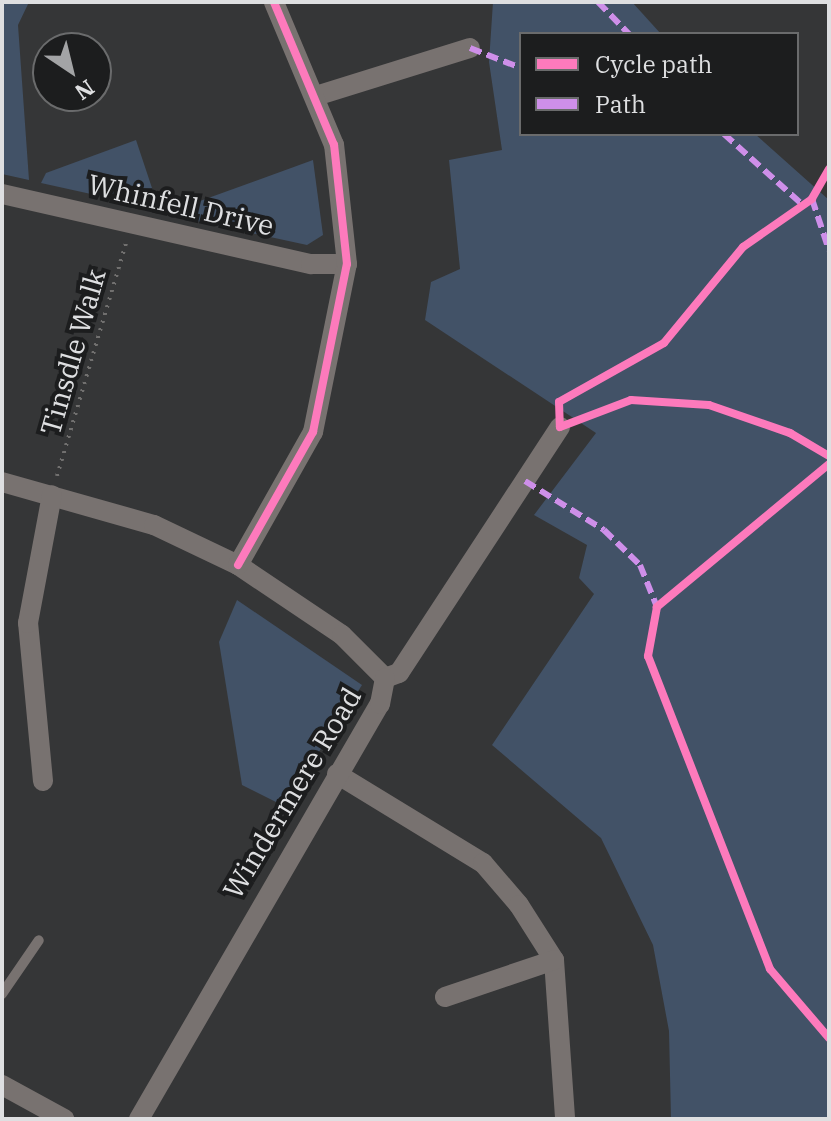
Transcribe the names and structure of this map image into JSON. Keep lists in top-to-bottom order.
{
  "streets": {
    "street": ["Whinfell Drive", "Windermere Road"],
    "path": ["Tinsdle Walk"]
  },
  "crossings": [
    ["Whinfell Drive", "Tinsdle Walk"]
  ],
  "legend": ["Cycle path", "Path"],
  "north": "bottom right"
}
